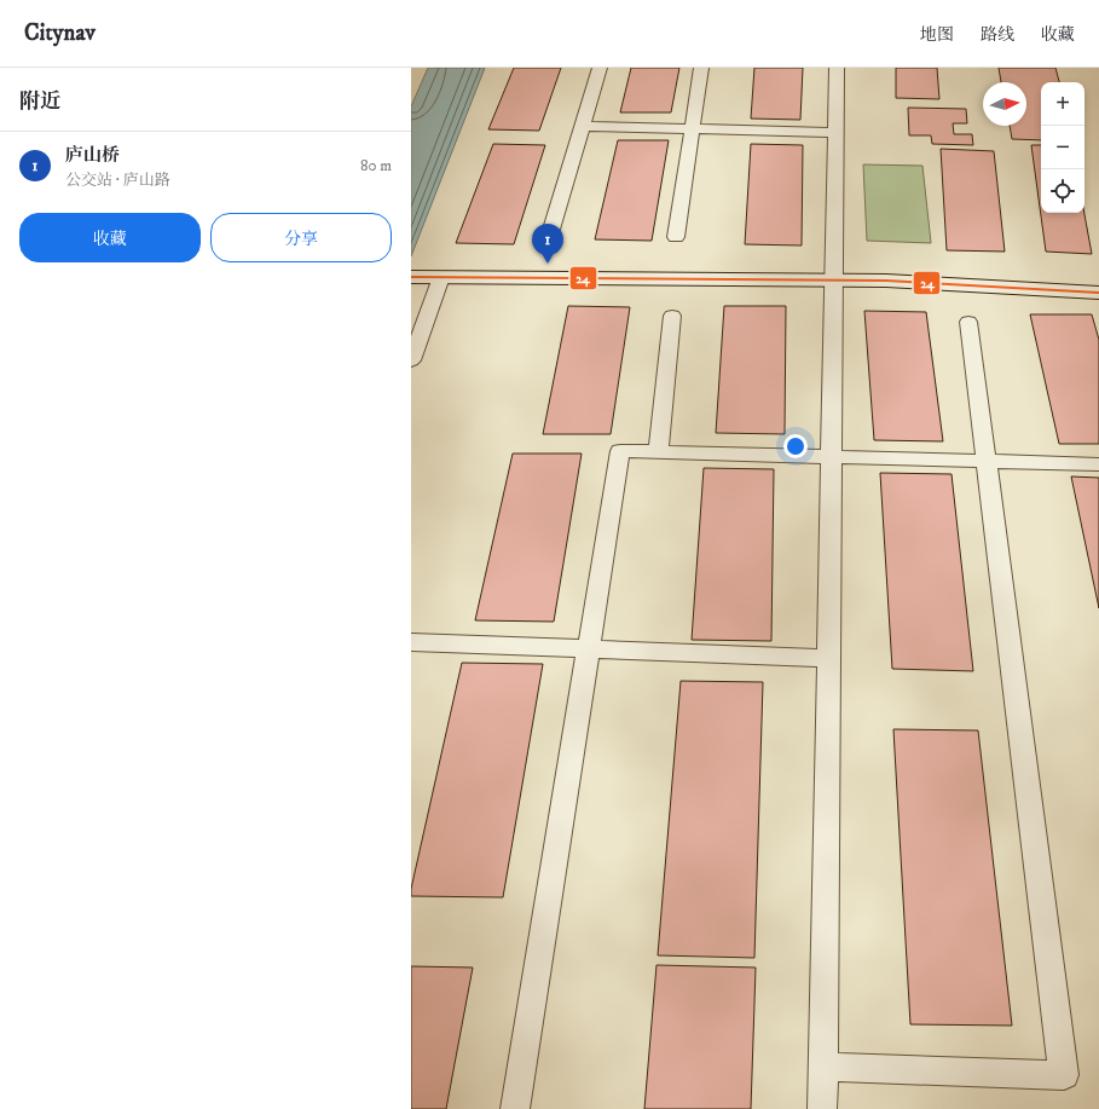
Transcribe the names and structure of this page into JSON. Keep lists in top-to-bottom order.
{
  "lines": ["transit line 24"],
  "north": "right",
  "page": {
    "header": "Citynav",
    "nav": ["地图", "路线", "收藏"],
    "heading": "附近",
    "map_buttons": ["+", "−"],
    "list": [
      {
        "mark": "1",
        "name": "庐山桥",
        "note": "公交站 · 庐山路",
        "value": "80 m"
      }
    ],
    "buttons": ["收藏", "分享"],
    "pins": "1"
  }
}
